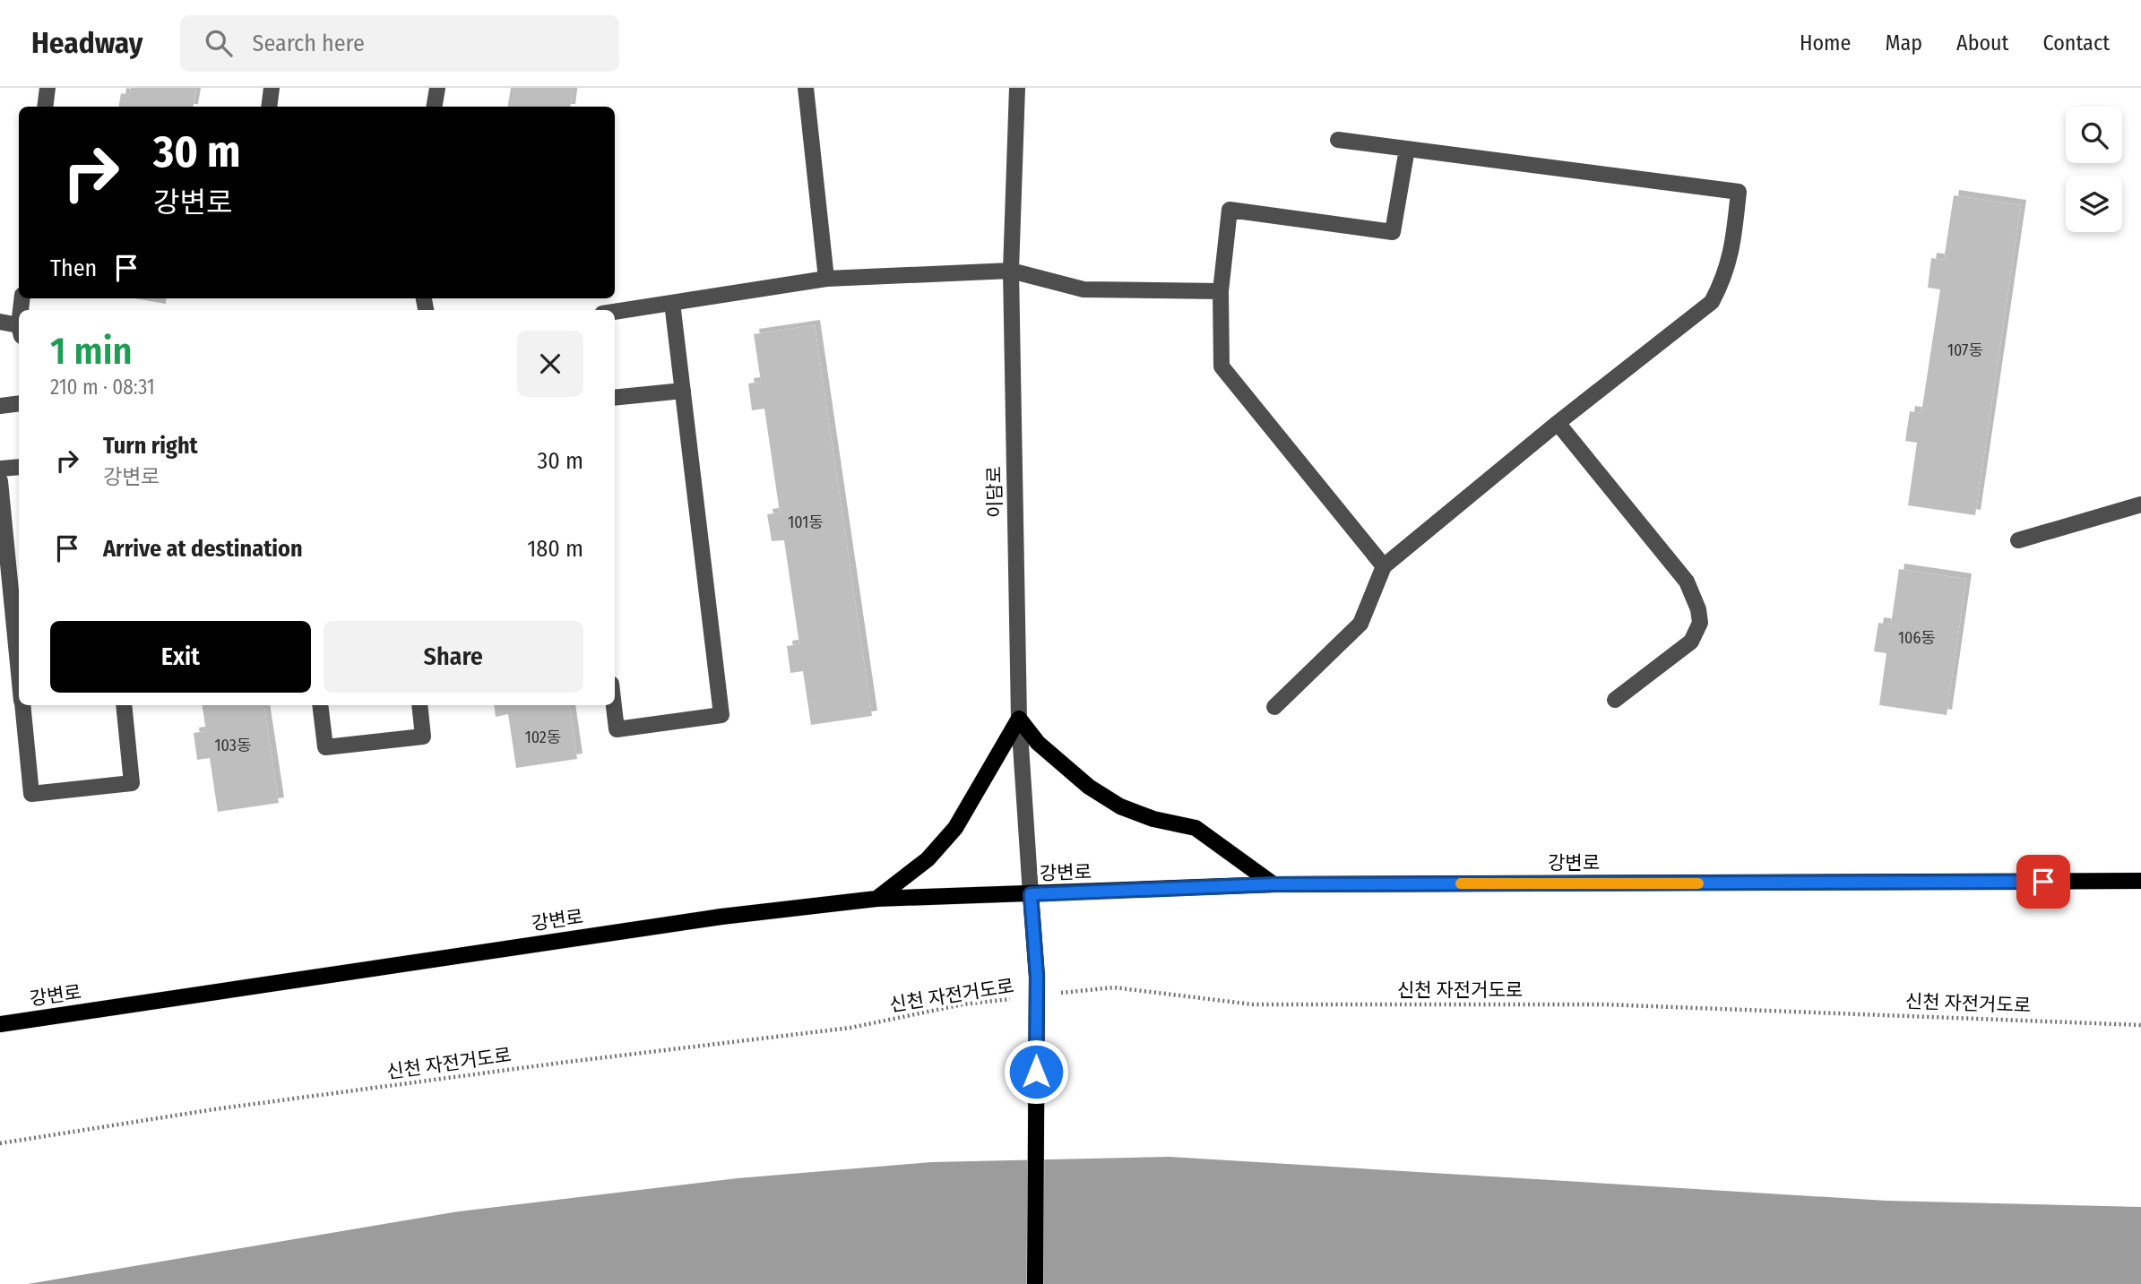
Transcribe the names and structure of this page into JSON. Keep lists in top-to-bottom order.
{
  "streets": {
    "main road": ["강변로"],
    "street": ["이담로"],
    "path": ["신천 자전거도로"]
  },
  "crossings": [
    ["이담로", "강변로"]
  ],
  "house_numbers": [
    "107동",
    "101동",
    "106동",
    "102동",
    "103동"
  ],
  "page": {
    "header": "Headway",
    "search": "Search here",
    "nav": [
      "Home",
      "Map",
      "About",
      "Contact"
    ],
    "turn": ["30 m", "강변로"],
    "then": "Then",
    "heading": ["1 min", "210 m · 08:31"],
    "list": [
      {
        "name": "Turn right",
        "note": "강변로",
        "value": "30 m"
      },
      {
        "name": "Arrive at destination",
        "value": "180 m"
      }
    ],
    "buttons": ["Exit", "Share"]
  }
}
